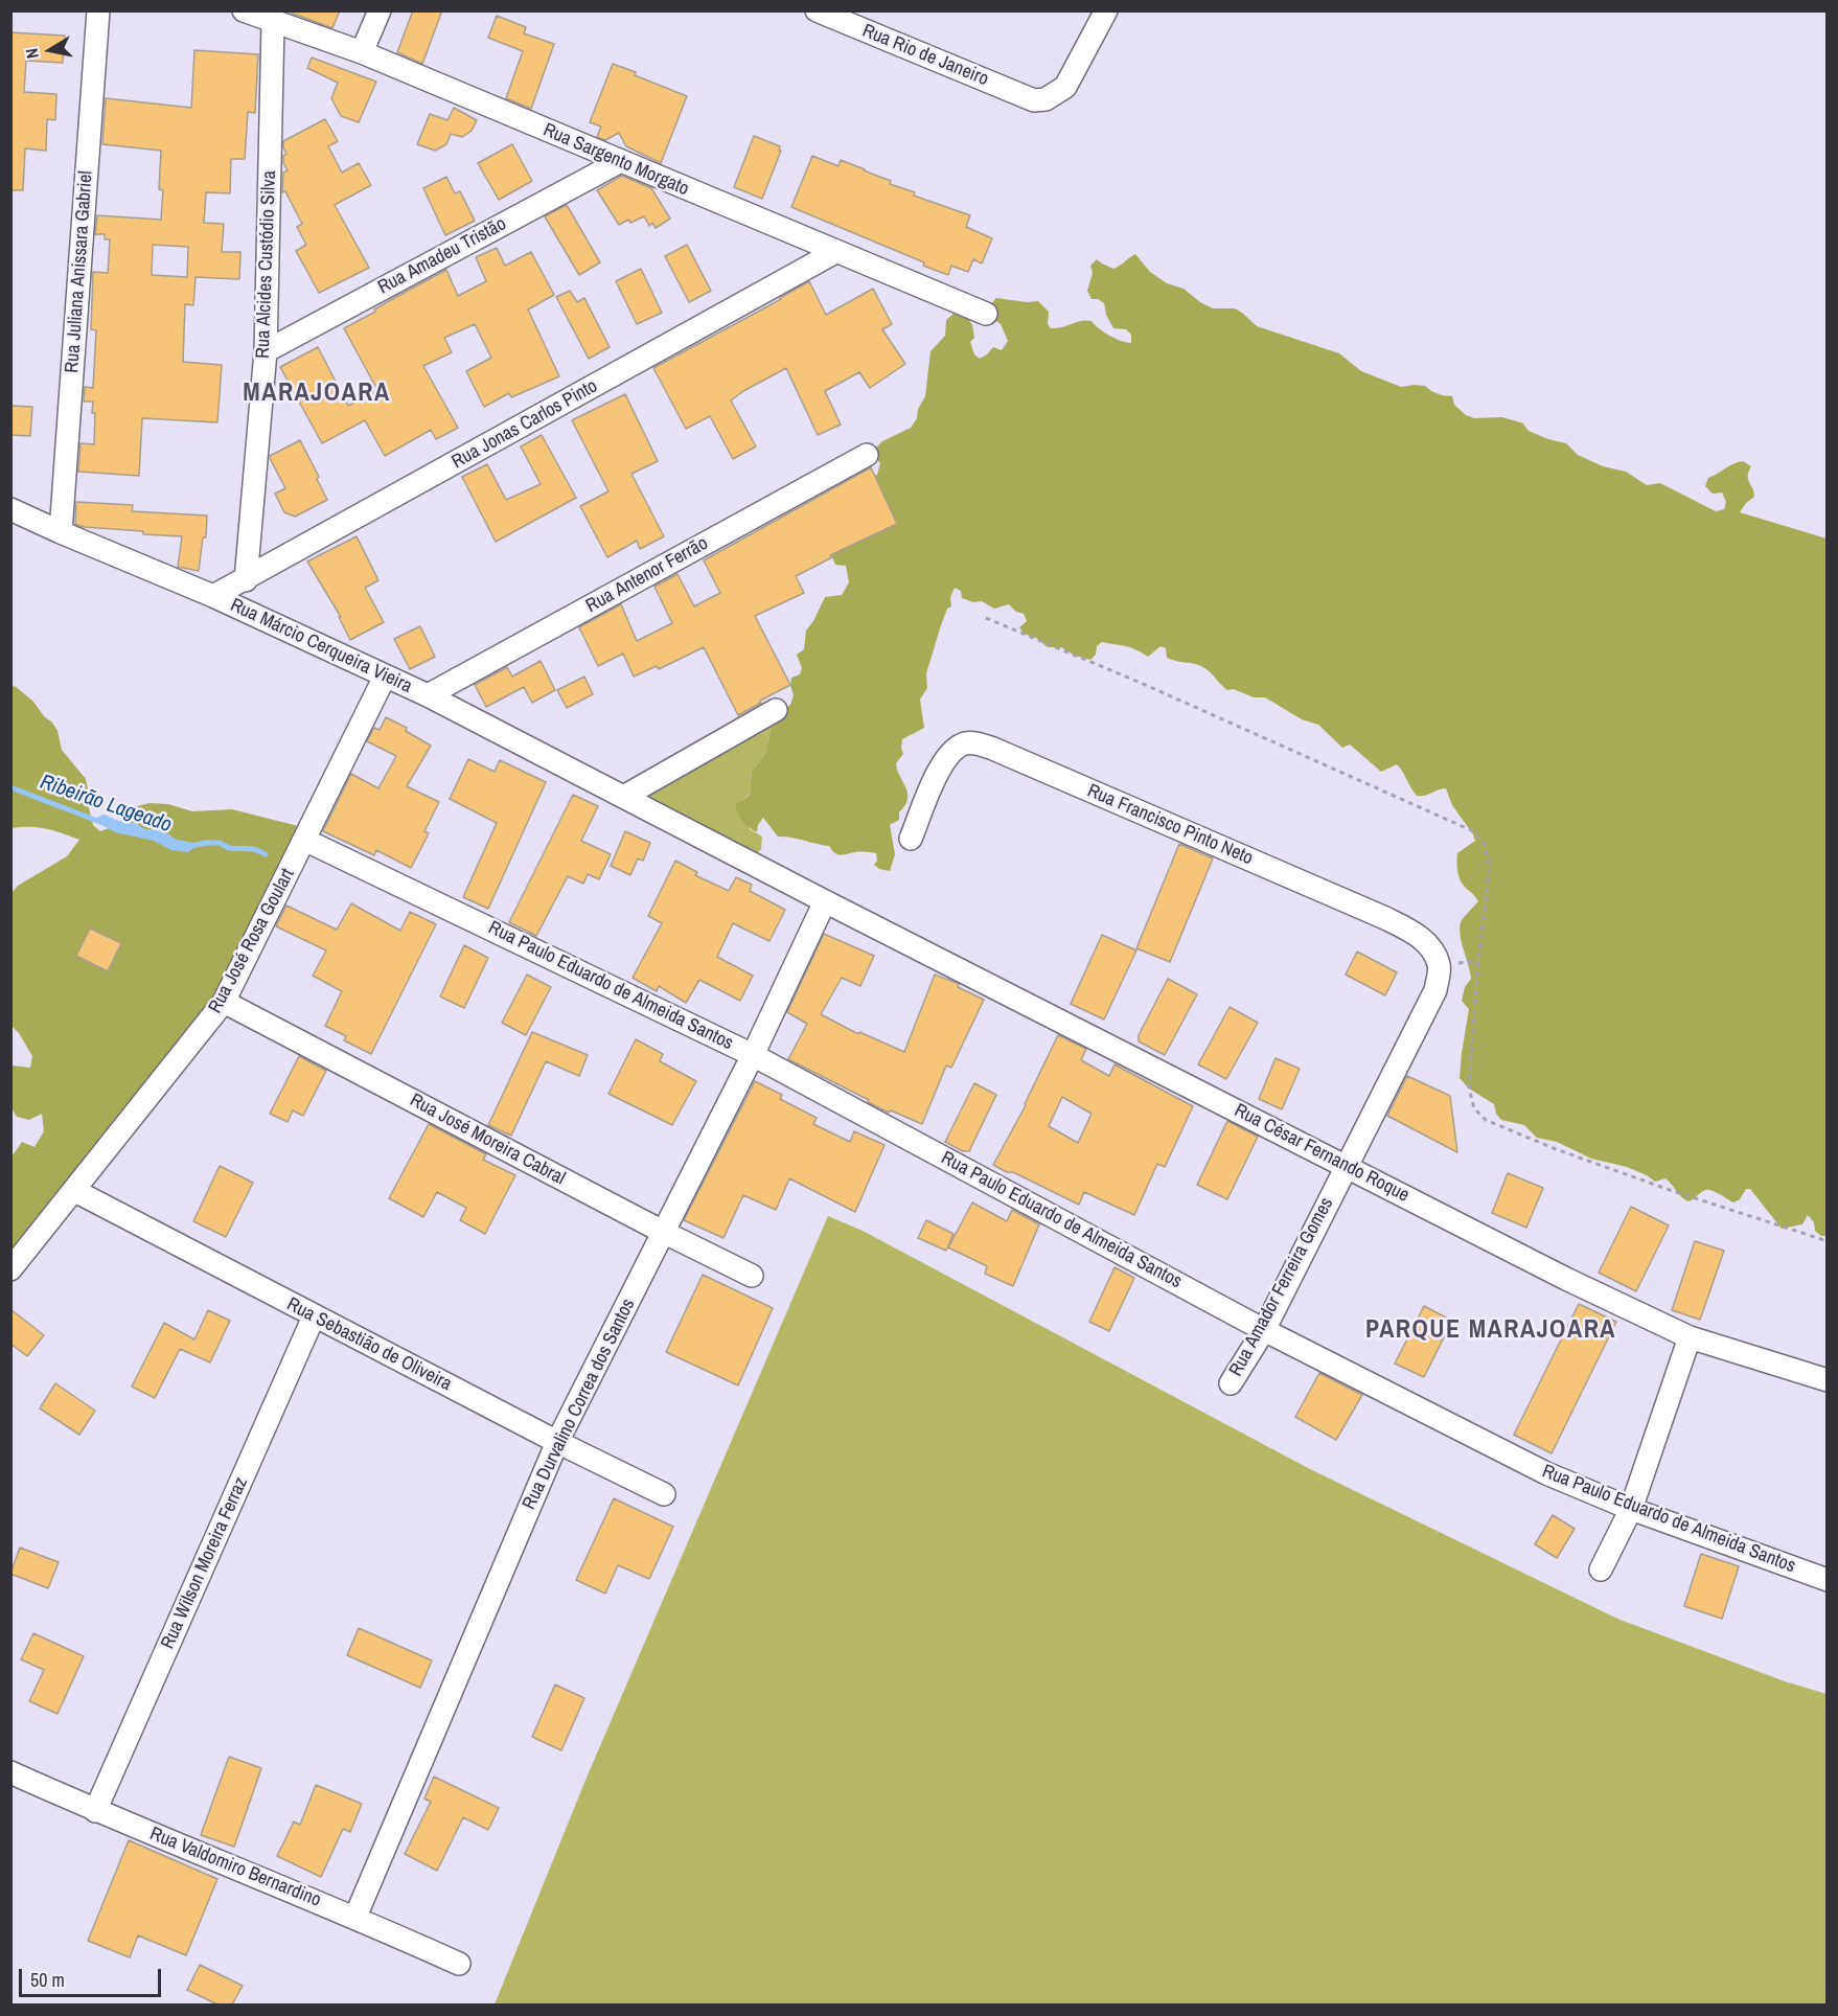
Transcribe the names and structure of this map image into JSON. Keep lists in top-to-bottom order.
{
  "streets": {
    "street": [
      "Rua Rio de Janeiro",
      "Rua Sargento Morgato",
      "Rua Amadeu Tristão",
      "Rua Alcides Custódio Silva",
      "Rua Juliana Anissara Gabriel",
      "Rua Jonas Carlos Pinto",
      "Rua Antenor Ferrão",
      "Rua Márcio Cerqueira Vieira",
      "Rua Francisco Pinto Neto",
      "Rua José Rosa Goulart",
      "Rua Paulo Eduardo de Almeida Santos",
      "Rua José Moreira Cabral",
      "Rua César Fernando Roque",
      "Rua Amador Ferreira Gomes",
      "Rua Sebastião de Oliveira",
      "Rua Durvalino Correa dos Santos",
      "Rua Wilson Moreira Ferraz",
      "Rua Valdomiro Bernardino"
    ]
  },
  "crossings": [
    ["Rua Sargento Morgato", "Rua Amadeu Tristão"],
    ["Rua Sargento Morgato", "Rua Alcides Custódio Silva"],
    ["Rua Sargento Morgato", "Rua Jonas Carlos Pinto"],
    ["Rua Amadeu Tristão", "Rua Alcides Custódio Silva"],
    ["Rua Alcides Custódio Silva", "Rua Jonas Carlos Pinto"],
    ["Rua Juliana Anissara Gabriel", "Rua Márcio Cerqueira Vieira"],
    ["Rua Jonas Carlos Pinto", "Rua Márcio Cerqueira Vieira"],
    ["Rua Antenor Ferrão", "Rua Márcio Cerqueira Vieira"],
    ["Rua Márcio Cerqueira Vieira", "Rua José Rosa Goulart"],
    ["Rua Márcio Cerqueira Vieira", "Rua César Fernando Roque"],
    ["Rua Márcio Cerqueira Vieira", "Rua Durvalino Correa dos Santos"],
    ["Rua Francisco Pinto Neto", "Rua Amador Ferreira Gomes"],
    ["Rua José Rosa Goulart", "Rua Paulo Eduardo de Almeida Santos"],
    ["Rua José Rosa Goulart", "Rua José Moreira Cabral"],
    ["Rua José Rosa Goulart", "Rua Sebastião de Oliveira"],
    ["Rua Paulo Eduardo de Almeida Santos", "Rua Amador Ferreira Gomes"],
    ["Rua Paulo Eduardo de Almeida Santos", "Rua Durvalino Correa dos Santos"],
    ["Rua José Moreira Cabral", "Rua Durvalino Correa dos Santos"],
    ["Rua César Fernando Roque", "Rua Amador Ferreira Gomes"],
    ["Rua César Fernando Roque", "Rua Durvalino Correa dos Santos"],
    ["Rua Sebastião de Oliveira", "Rua Durvalino Correa dos Santos"],
    ["Rua Sebastião de Oliveira", "Rua Wilson Moreira Ferraz"],
    ["Rua Durvalino Correa dos Santos", "Rua Valdomiro Bernardino"],
    ["Rua Wilson Moreira Ferraz", "Rua Valdomiro Bernardino"]
  ],
  "districts": ["MARAJOARA", "PARQUE MARAJOARA"],
  "water": ["Ribeirão Lageado"],
  "scale_bar": "50 m",
  "north": "left"
}
